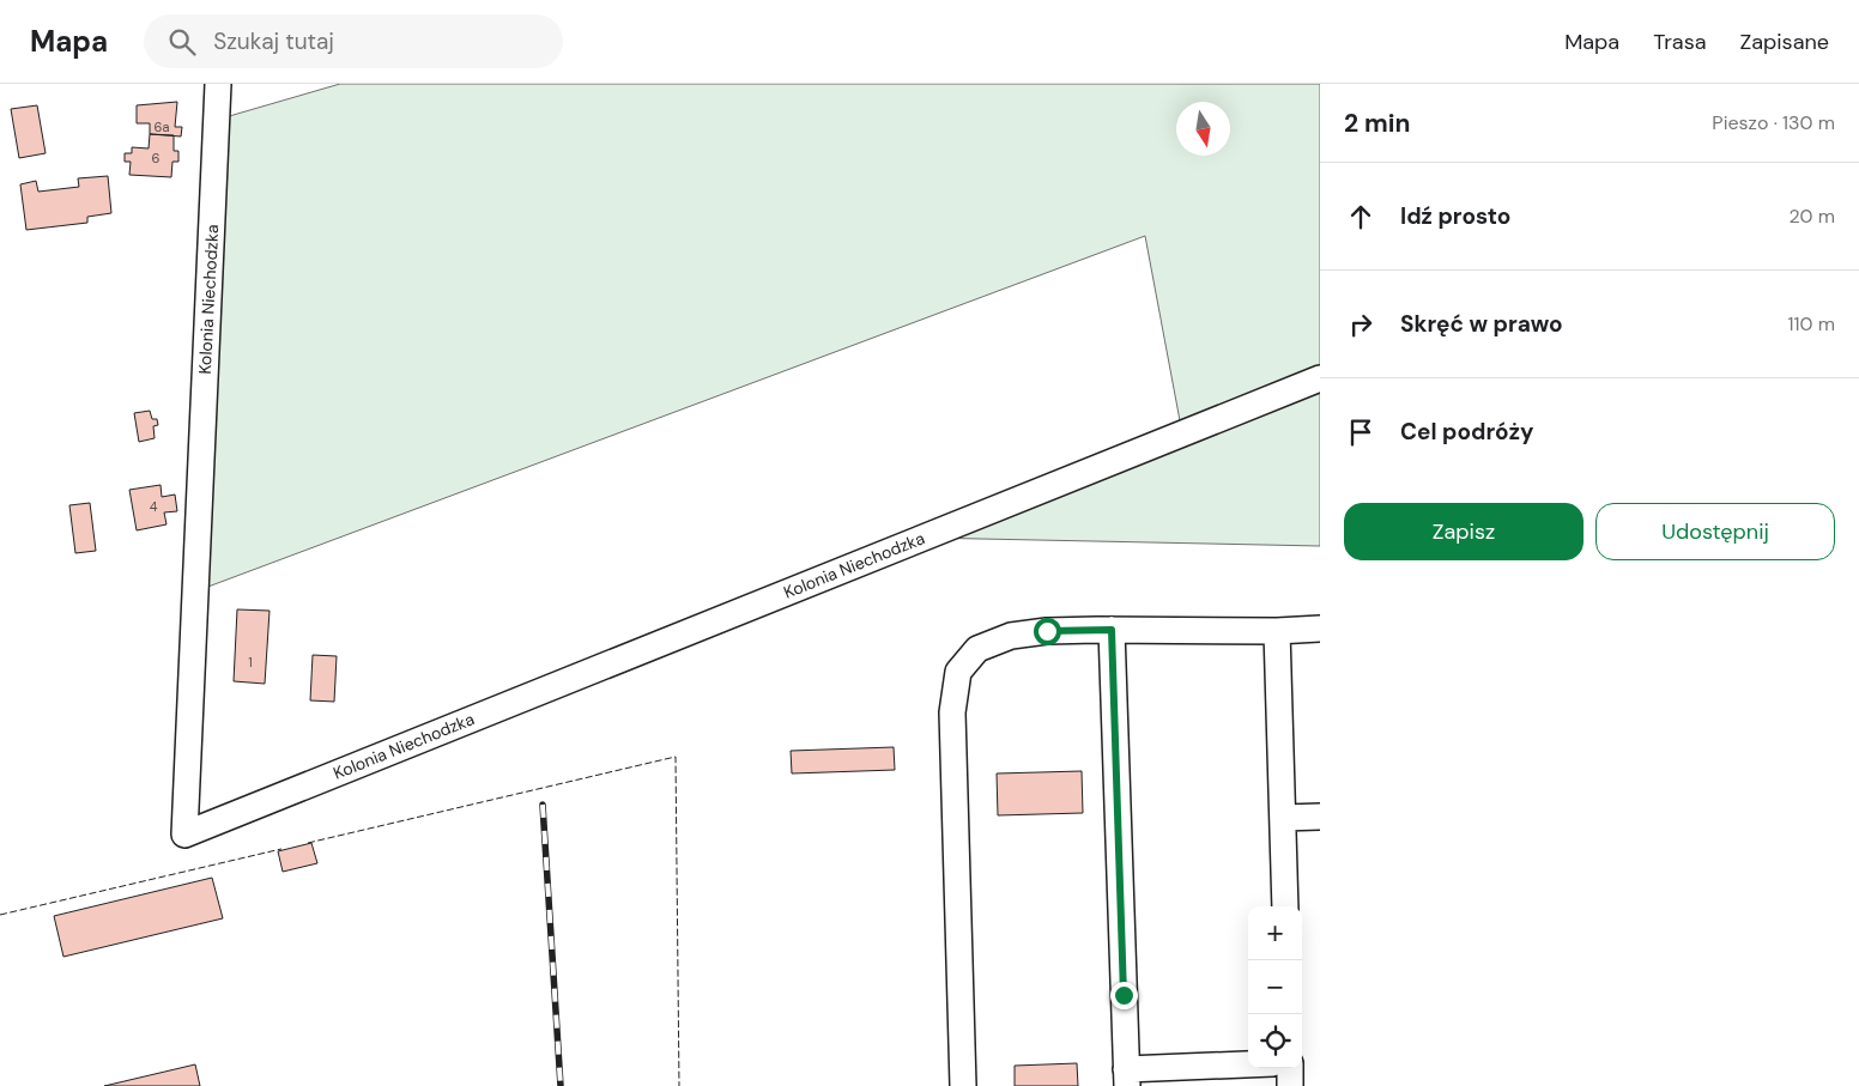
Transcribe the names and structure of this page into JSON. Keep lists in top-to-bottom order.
{
  "streets": {
    "street": ["Kolonia Niechodzka"]
  },
  "house_numbers": [
    "6a",
    "6",
    "4",
    "1"
  ],
  "north": "bottom",
  "page": {
    "header": "Mapa",
    "search": "Szukaj tutaj",
    "nav": ["Mapa", "Trasa", "Zapisane"],
    "heading": ["2 min", "Pieszo · 130 m"],
    "list": [
      ["Idź prosto", "20 m"],
      ["Skręć w prawo", "110 m"],
      "Cel podróży"
    ],
    "buttons": ["Zapisz", "Udostępnij"],
    "map_buttons": ["+", "−"]
  }
}
